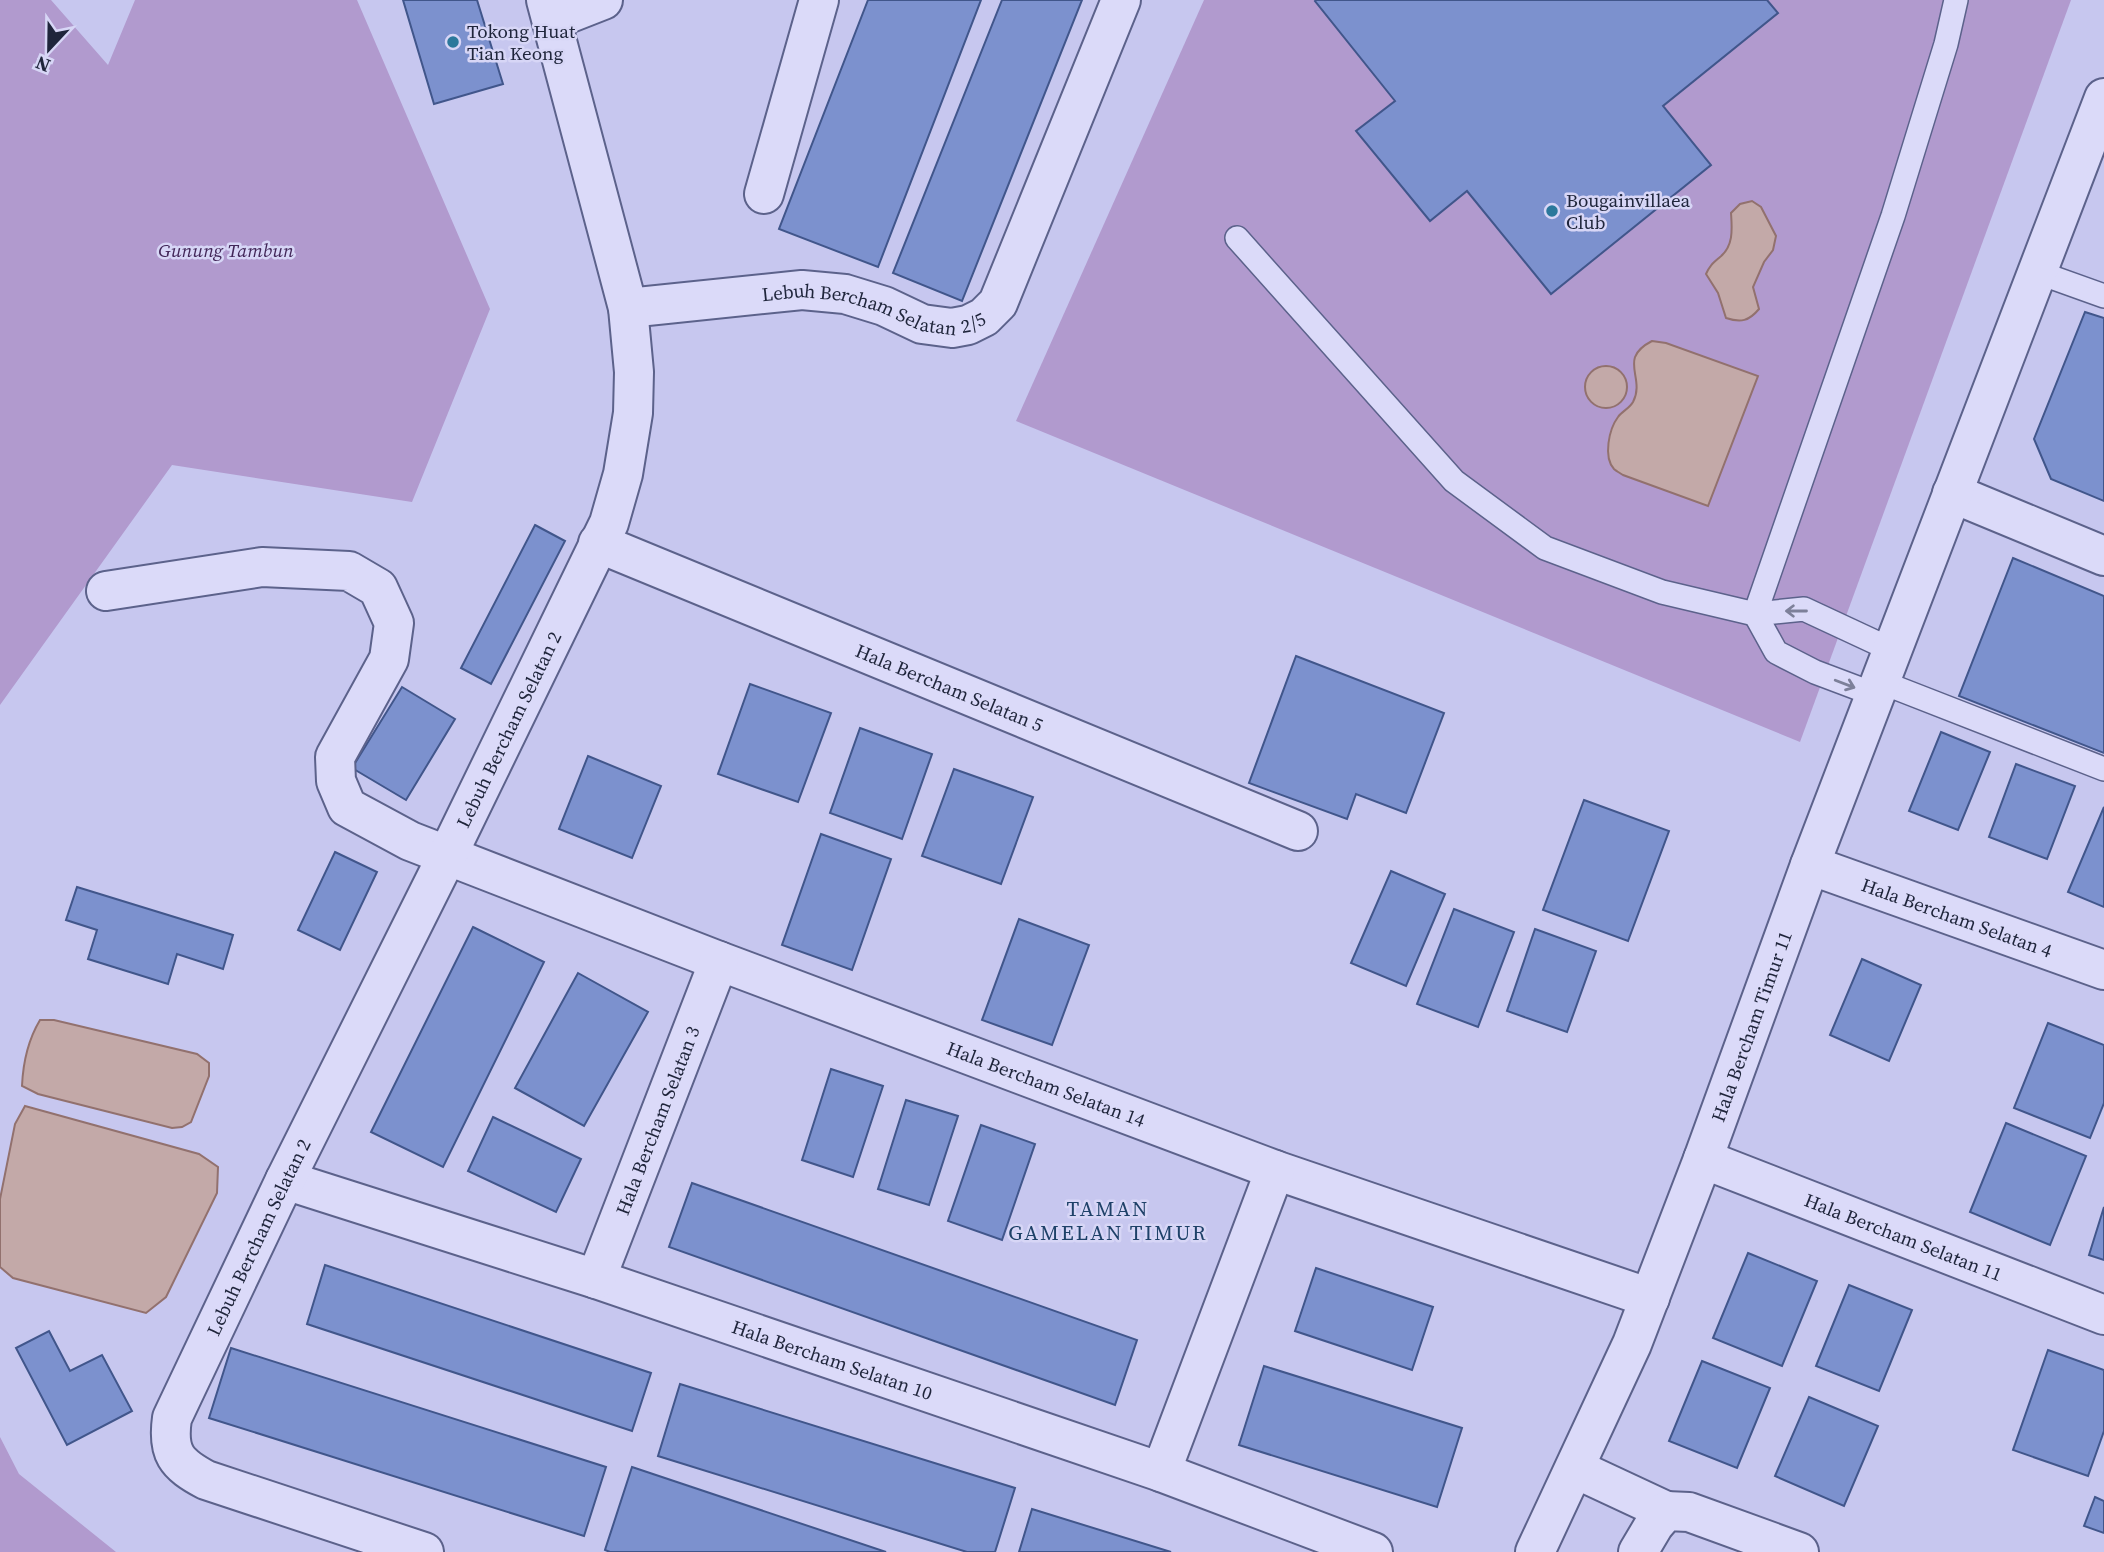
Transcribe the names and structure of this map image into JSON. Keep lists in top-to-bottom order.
{
  "streets": {
    "street": [
      "Lebuh Bercham Selatan 2/5",
      "Hala Bercham Selatan 5",
      "Lebuh Bercham Selatan 2",
      "Hala Bercham Selatan 4",
      "Hala Bercham Timur 11",
      "Hala Bercham Selatan 14",
      "Hala Bercham Selatan 3",
      "Hala Bercham Selatan 11",
      "Hala Bercham Selatan 10"
    ]
  },
  "crossings": [
    ["Lebuh Bercham Selatan 2/5", "Lebuh Bercham Selatan 2"],
    ["Hala Bercham Selatan 5", "Lebuh Bercham Selatan 2"],
    ["Lebuh Bercham Selatan 2", "Hala Bercham Selatan 14"],
    ["Lebuh Bercham Selatan 2", "Hala Bercham Selatan 10"],
    ["Hala Bercham Selatan 4", "Hala Bercham Timur 11"],
    ["Hala Bercham Timur 11", "Hala Bercham Selatan 14"],
    ["Hala Bercham Timur 11", "Hala Bercham Selatan 11"],
    ["Hala Bercham Selatan 14", "Hala Bercham Selatan 3"],
    ["Hala Bercham Selatan 3", "Hala Bercham Selatan 10"]
  ],
  "districts": ["TAMAN GAMELAN TIMUR"],
  "parks": ["Gunung Tambun"],
  "places": ["Tokong Huat Tian Keong", "Bougainvillaea Club"],
  "north": "bottom"
}
